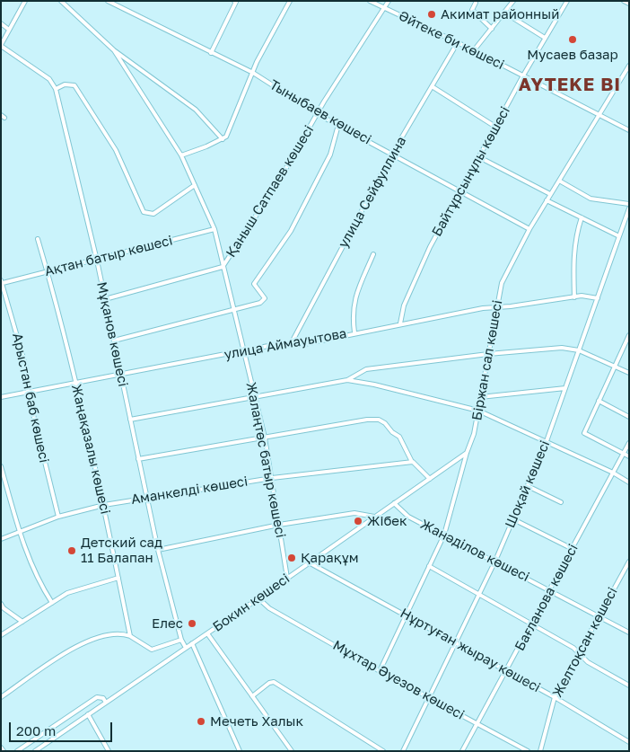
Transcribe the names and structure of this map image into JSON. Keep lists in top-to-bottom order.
{
  "streets": {
    "street": [
      "Әйтеке би көшесі",
      "Тыныбаев көшесі",
      "Байтұрсынұлы көшесі",
      "Қаныш Сатпаев көшесі",
      "улица Сейфуллина",
      "Ақтан батыр көшесі",
      "Мұқанов көшесі",
      "улица Аймауытова",
      "Біржан сал көшесі",
      "Арыстан баб көшесі",
      "Жаңақазалы көшесі",
      "Жалаңтөс батыр көшесі",
      "Шоқай көшесі",
      "Аманкелді көшесі",
      "Жанәділов көшесі",
      "Бағланова көшесі",
      "Бокин көшесі",
      "Желтоқсан көшесі",
      "Нұртуған жырау көшесі",
      "Мұхтар Әуезов көшесі"
    ]
  },
  "crossings": [
    ["Әйтеке би көшесі", "Байтұрсынұлы көшесі"],
    ["Әйтеке би көшесі", "Қаныш Сатпаев көшесі"],
    ["Әйтеке би көшесі", "улица Сейфуллина"],
    ["Әйтеке би көшесі", "Біржан сал көшесі"],
    ["Тыныбаев көшесі", "Байтұрсынұлы көшесі"],
    ["Тыныбаев көшесі", "Қаныш Сатпаев көшесі"],
    ["Тыныбаев көшесі", "улица Сейфуллина"],
    ["Тыныбаев көшесі", "Біржан сал көшесі"],
    ["Байтұрсынұлы көшесі", "улица Аймауытова"],
    ["Қаныш Сатпаев көшесі", "Жалаңтөс батыр көшесі"],
    ["улица Сейфуллина", "улица Аймауытова"],
    ["Ақтан батыр көшесі", "Мұқанов көшесі"],
    ["Ақтан батыр көшесі", "Арыстан баб көшесі"],
    ["Ақтан батыр көшесі", "Жаңақазалы көшесі"],
    ["Ақтан батыр көшесі", "Жалаңтөс батыр көшесі"],
    ["Мұқанов көшесі", "улица Аймауытова"],
    ["Мұқанов көшесі", "Аманкелді көшесі"],
    ["Мұқанов көшесі", "Бокин көшесі"],
    ["улица Аймауытова", "Біржан сал көшесі"],
    ["улица Аймауытова", "Арыстан баб көшесі"],
    ["улица Аймауытова", "Жаңақазалы көшесі"],
    ["улица Аймауытова", "Жалаңтөс батыр көшесі"],
    ["улица Аймауытова", "Шоқай көшесі"],
    ["Біржан сал көшесі", "Жанәділов көшесі"],
    ["Біржан сал көшесі", "Бокин көшесі"],
    ["Біржан сал көшесі", "Нұртуған жырау көшесі"],
    ["Біржан сал көшесі", "Мұхтар Әуезов көшесі"],
    ["Арыстан баб көшесі", "Аманкелді көшесі"],
    ["Жаңақазалы көшесі", "Аманкелді көшесі"],
    ["Жалаңтөс батыр көшесі", "Аманкелді көшесі"],
    ["Жалаңтөс батыр көшесі", "Бокин көшесі"],
    ["Шоқай көшесі", "Жанәділов көшесі"],
    ["Шоқай көшесі", "Нұртуған жырау көшесі"],
    ["Шоқай көшесі", "Мұхтар Әуезов көшесі"],
    ["Жанәділов көшесі", "Бағланова көшесі"],
    ["Жанәділов көшесі", "Бокин көшесі"],
    ["Жанәділов көшесі", "Желтоқсан көшесі"],
    ["Бағланова көшесі", "Нұртуған жырау көшесі"],
    ["Бағланова көшесі", "Мұхтар Әуезов көшесі"],
    ["Бокин көшесі", "Нұртуған жырау көшесі"],
    ["Бокин көшесі", "Мұхтар Әуезов көшесі"],
    ["Желтоқсан көшесі", "Нұртуған жырау көшесі"]
  ],
  "districts": ["AYTEKE BI"],
  "places": [
    "Акимат районный",
    "Мусаев базар",
    "Жібек",
    "Детский сад 11 Балапан",
    "Қарақұм",
    "Елес",
    "Мечеть Халык"
  ],
  "scale_bar": "200 m"
}
